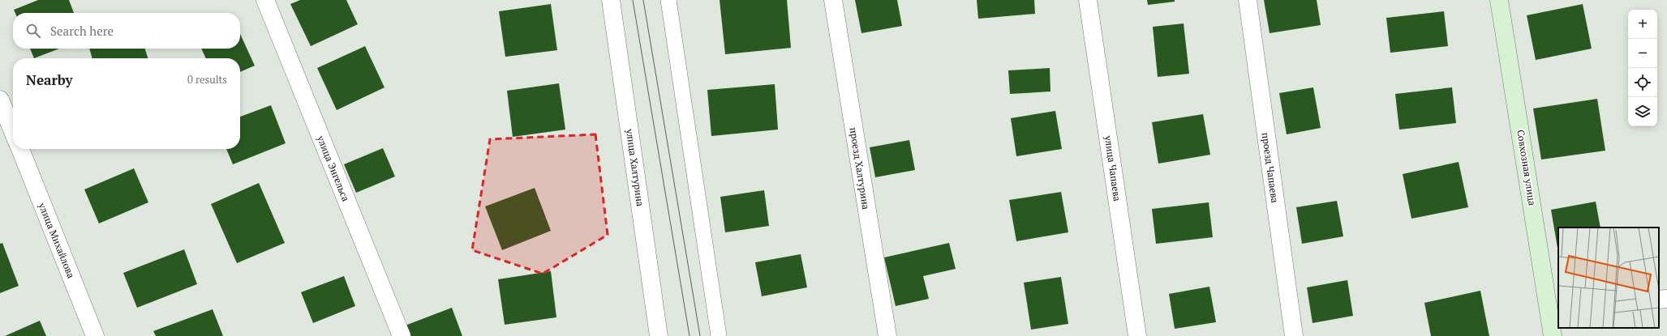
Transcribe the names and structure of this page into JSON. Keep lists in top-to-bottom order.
{
  "streets": {
    "street": [
      "улица Халтурина",
      "проезд Чапаева",
      "Совхозная улица",
      "улица Энгельса",
      "проезд Халтурина",
      "улица Чапаева",
      "улица Михайлова"
    ]
  },
  "page": {
    "map_buttons": ["+", "−"],
    "search": "Search here",
    "heading": ["Nearby", "0 results"]
  }
}
